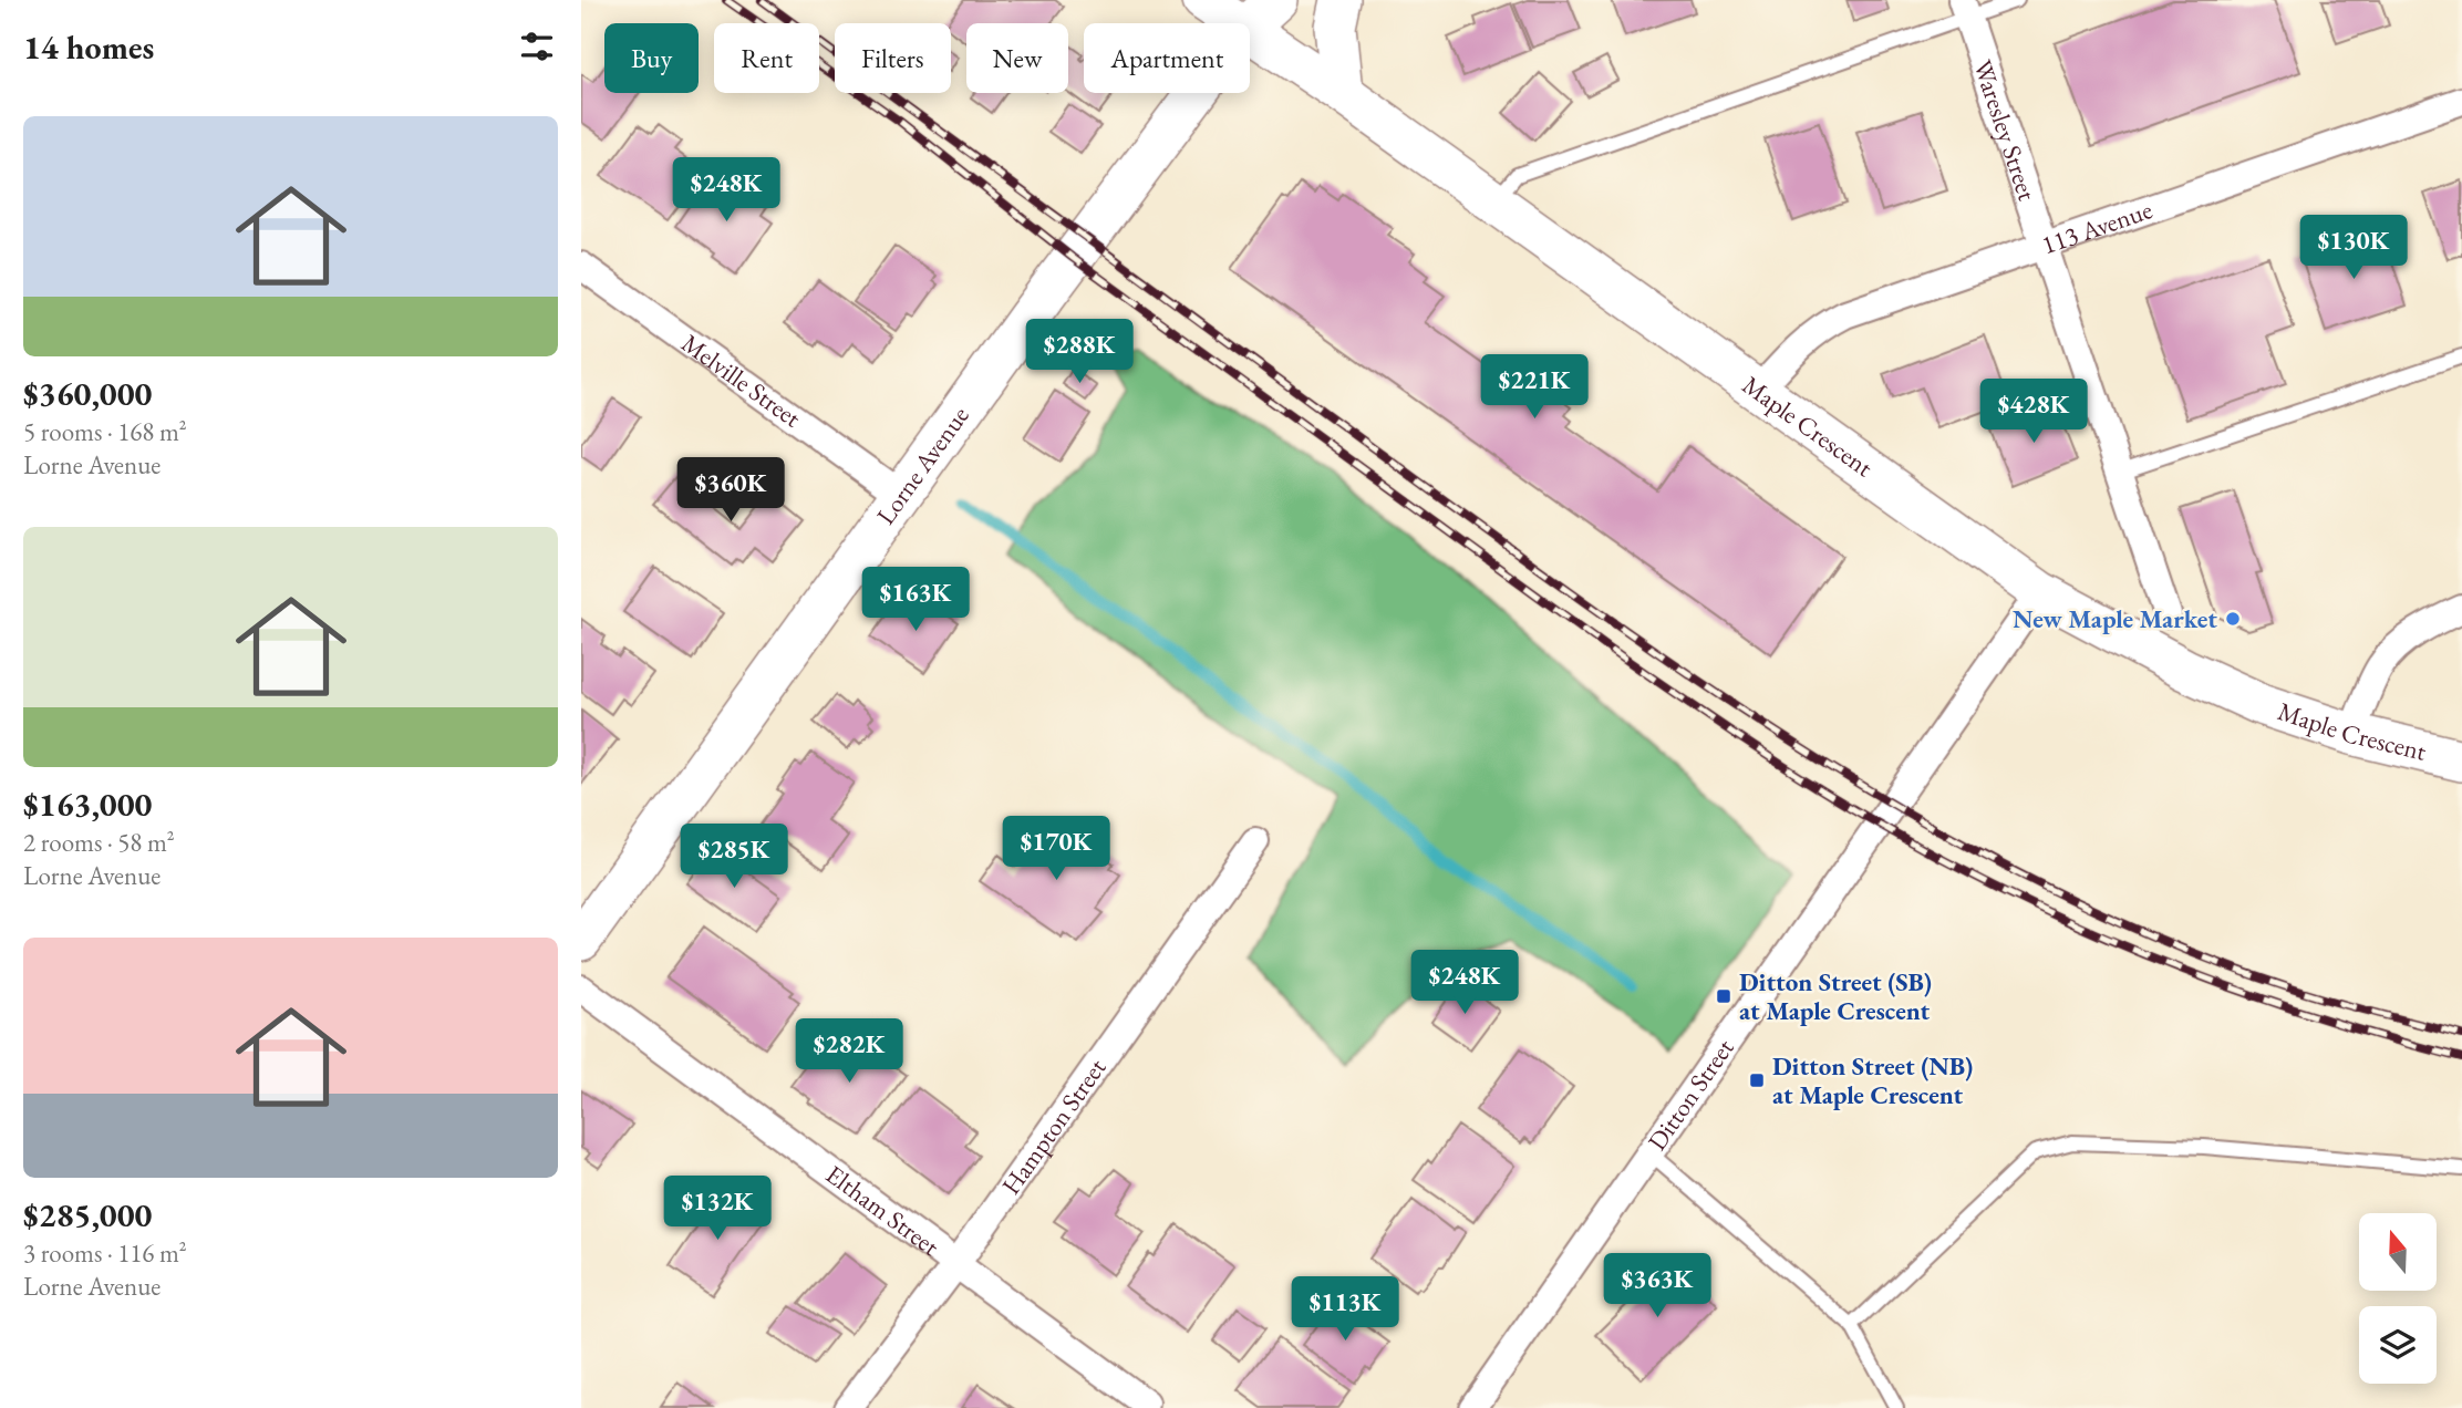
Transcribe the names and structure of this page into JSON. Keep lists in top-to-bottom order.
{
  "streets": {
    "street": [
      "Waresley Street",
      "113 Avenue",
      "Melville Street",
      "Maple Crescent",
      "Lorne Avenue",
      "Ditton Street",
      "Hampton Street",
      "Eltham Street"
    ]
  },
  "crossings": [
    ["Waresley Street", "113 Avenue"],
    ["113 Avenue", "Maple Crescent"],
    ["Melville Street", "Lorne Avenue"],
    ["Maple Crescent", "Ditton Street"],
    ["Hampton Street", "Eltham Street"]
  ],
  "places": {
    "other": ["New Maple Market"],
    "transit": ["Ditton Street (SB) at Maple Crescent", "Ditton Street (NB) at Maple Crescent"]
  },
  "north": "top",
  "page": {
    "heading": "14 homes",
    "chip": [
      "Buy",
      "Rent",
      "Filters",
      "New",
      "Apartment"
    ],
    "list": [
      {
        "name": "$360,000",
        "note": "5 rooms · 168 m² · Lorne Avenue"
      },
      {
        "name": "$163,000",
        "note": "2 rooms · 58 m² · Lorne Avenue"
      },
      {
        "name": "$285,000",
        "note": "3 rooms · 116 m² · Lorne Avenue"
      }
    ],
    "price": [
      "$248K",
      "$130K",
      "$288K",
      "$221K",
      "$428K",
      "$360K",
      "$163K",
      "$170K",
      "$285K",
      "$248K",
      "$282K",
      "$132K",
      "$363K",
      "$113K"
    ]
  }
}
